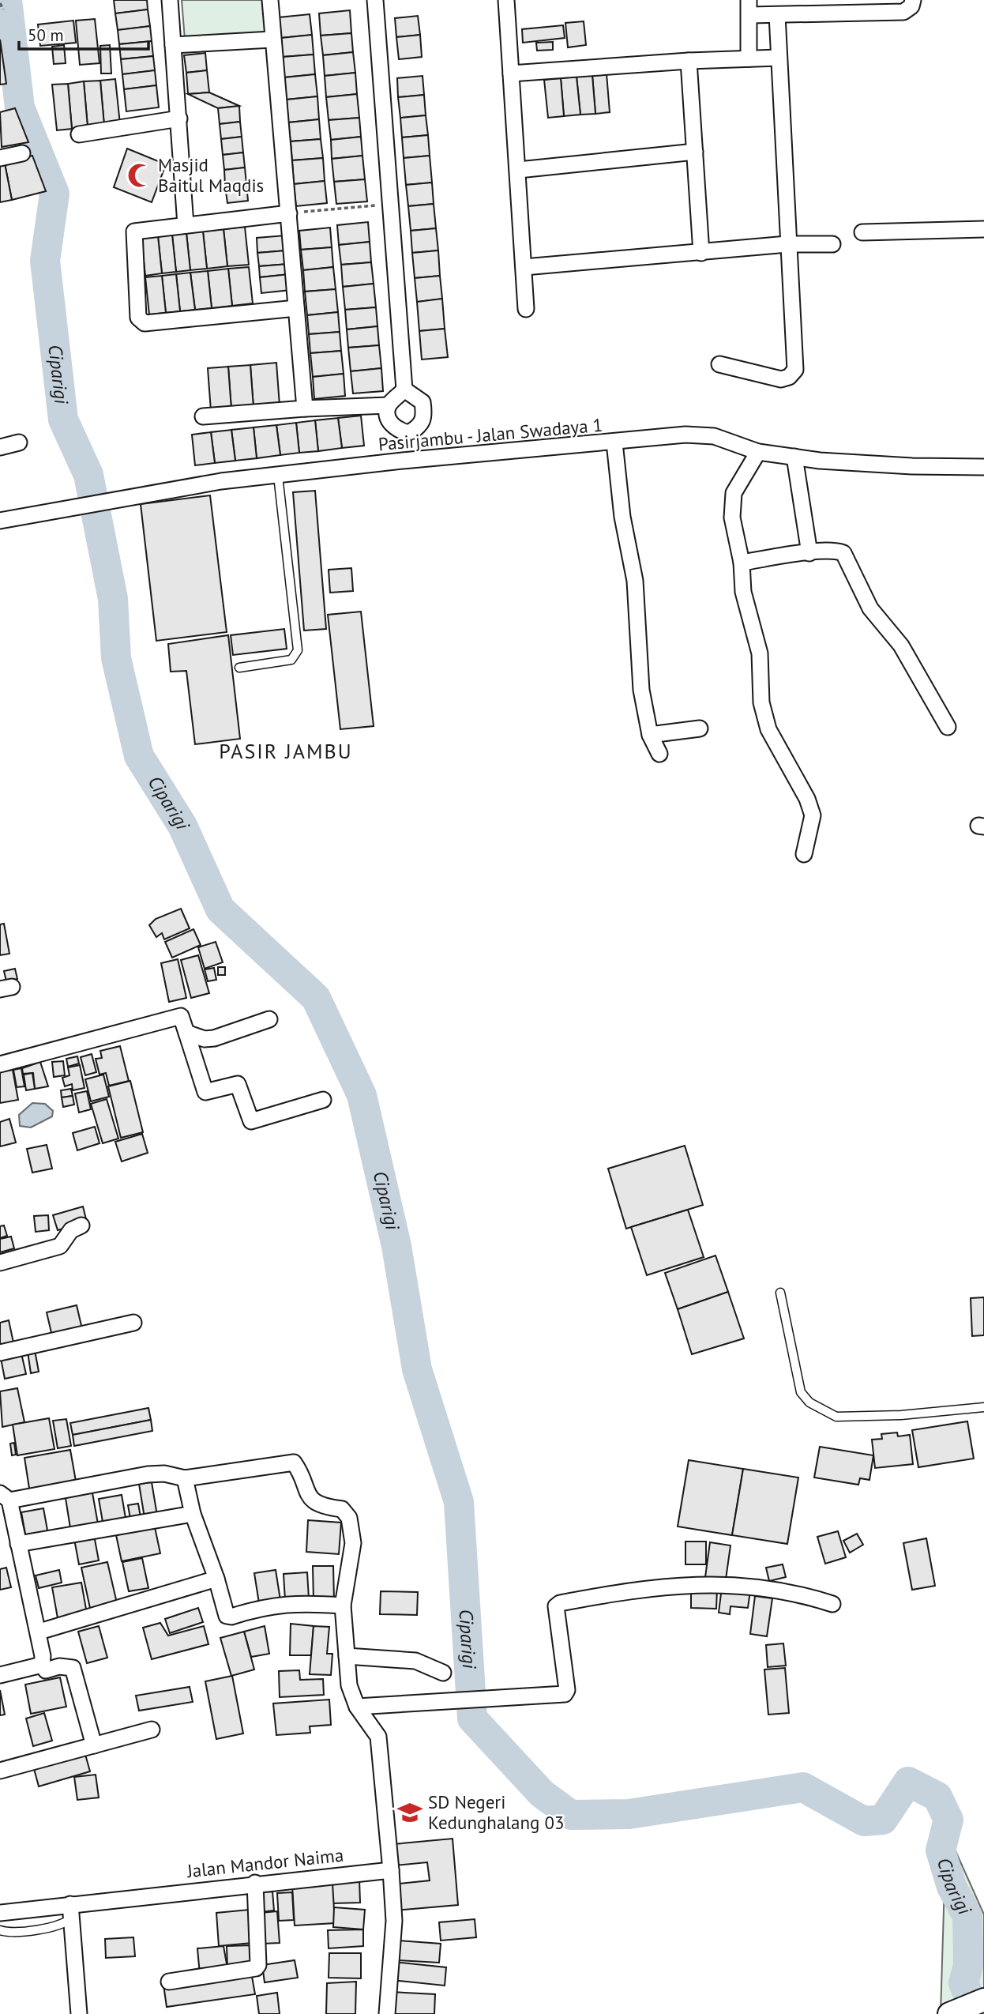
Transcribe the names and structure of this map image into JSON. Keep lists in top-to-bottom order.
{
  "streets": {
    "street": ["Pasirjambu - Jalan Swadaya 1", "Jalan Mandor Naima"]
  },
  "districts": ["PASIR JAMBU"],
  "water": ["Ciparigi"],
  "places": {
    "mosque": ["Masjid Baitul Maqdis"],
    "school or university": ["SD Negeri Kedunghalang 03"]
  },
  "scale_bar": "50 m"
}
